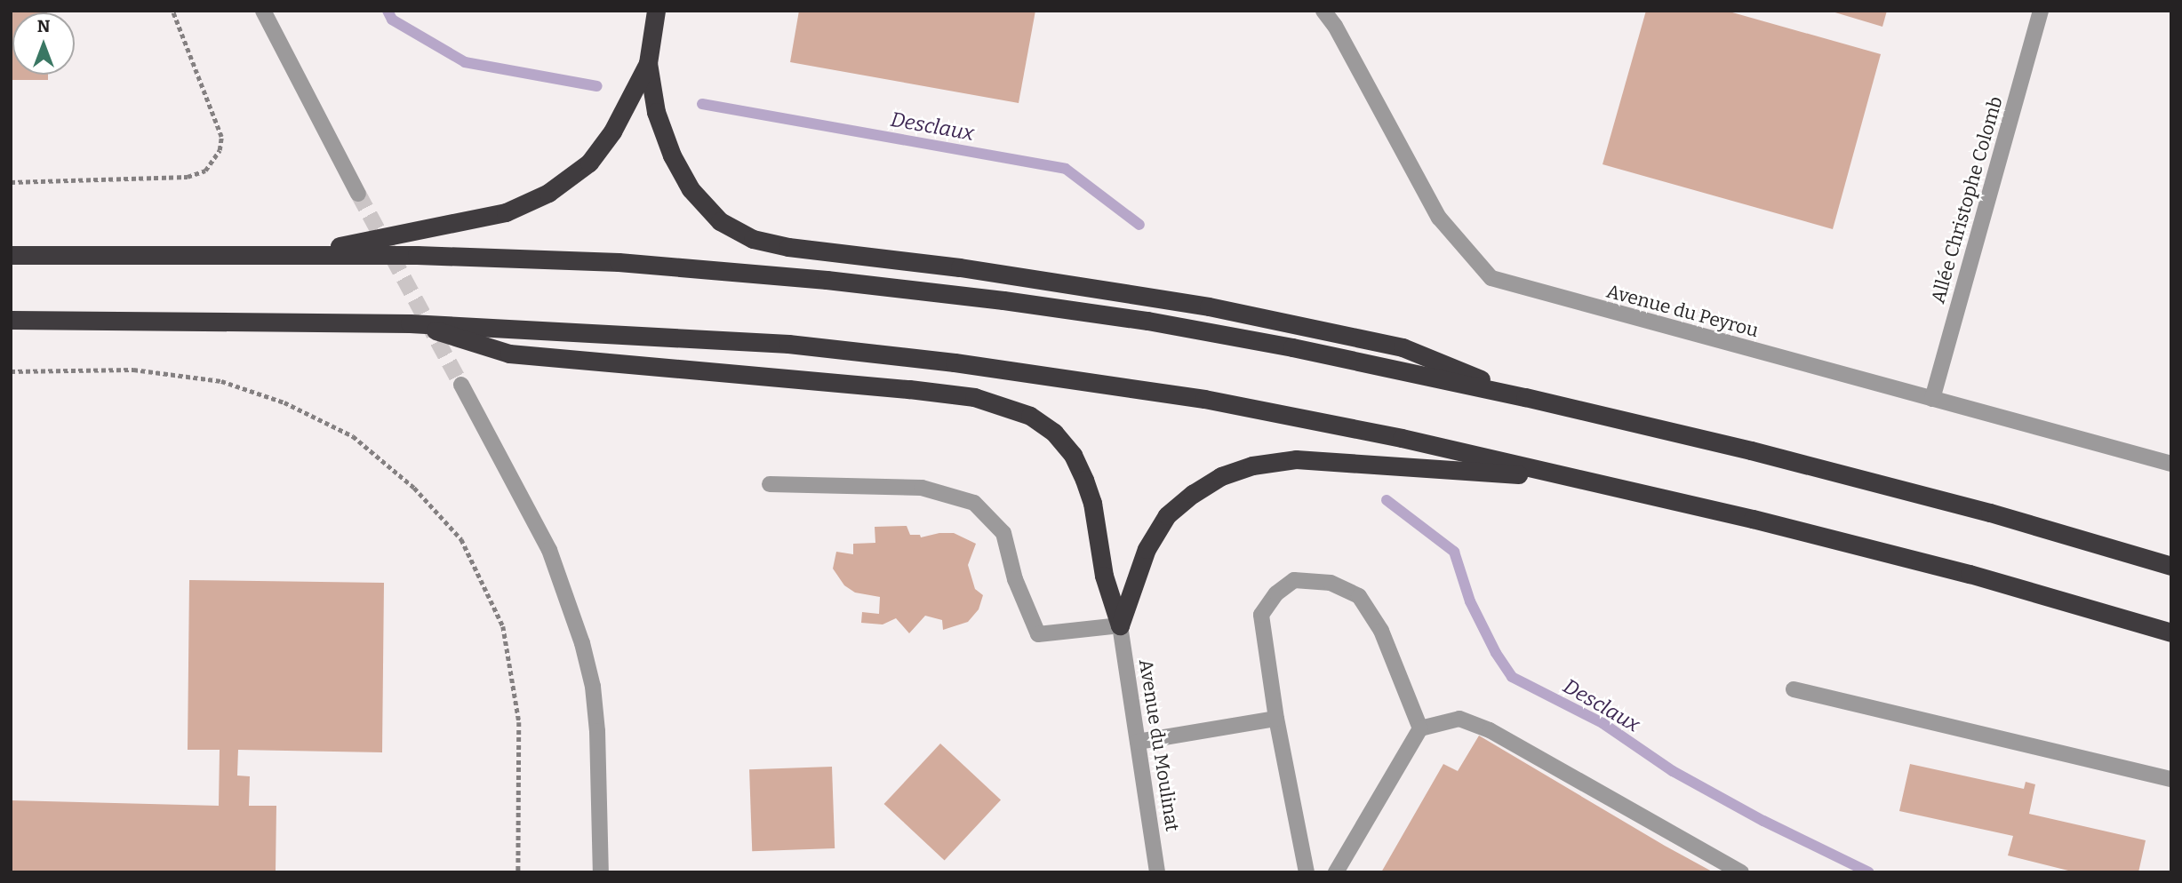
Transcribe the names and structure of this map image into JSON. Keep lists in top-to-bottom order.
{
  "streets": {
    "street": ["Allée Christophe Colomb", "Avenue du Peyrou", "Avenue du Moulinat"]
  },
  "crossings": [
    ["Allée Christophe Colomb", "Avenue du Peyrou"]
  ],
  "water": ["Desclaux"],
  "north": "top"
}
